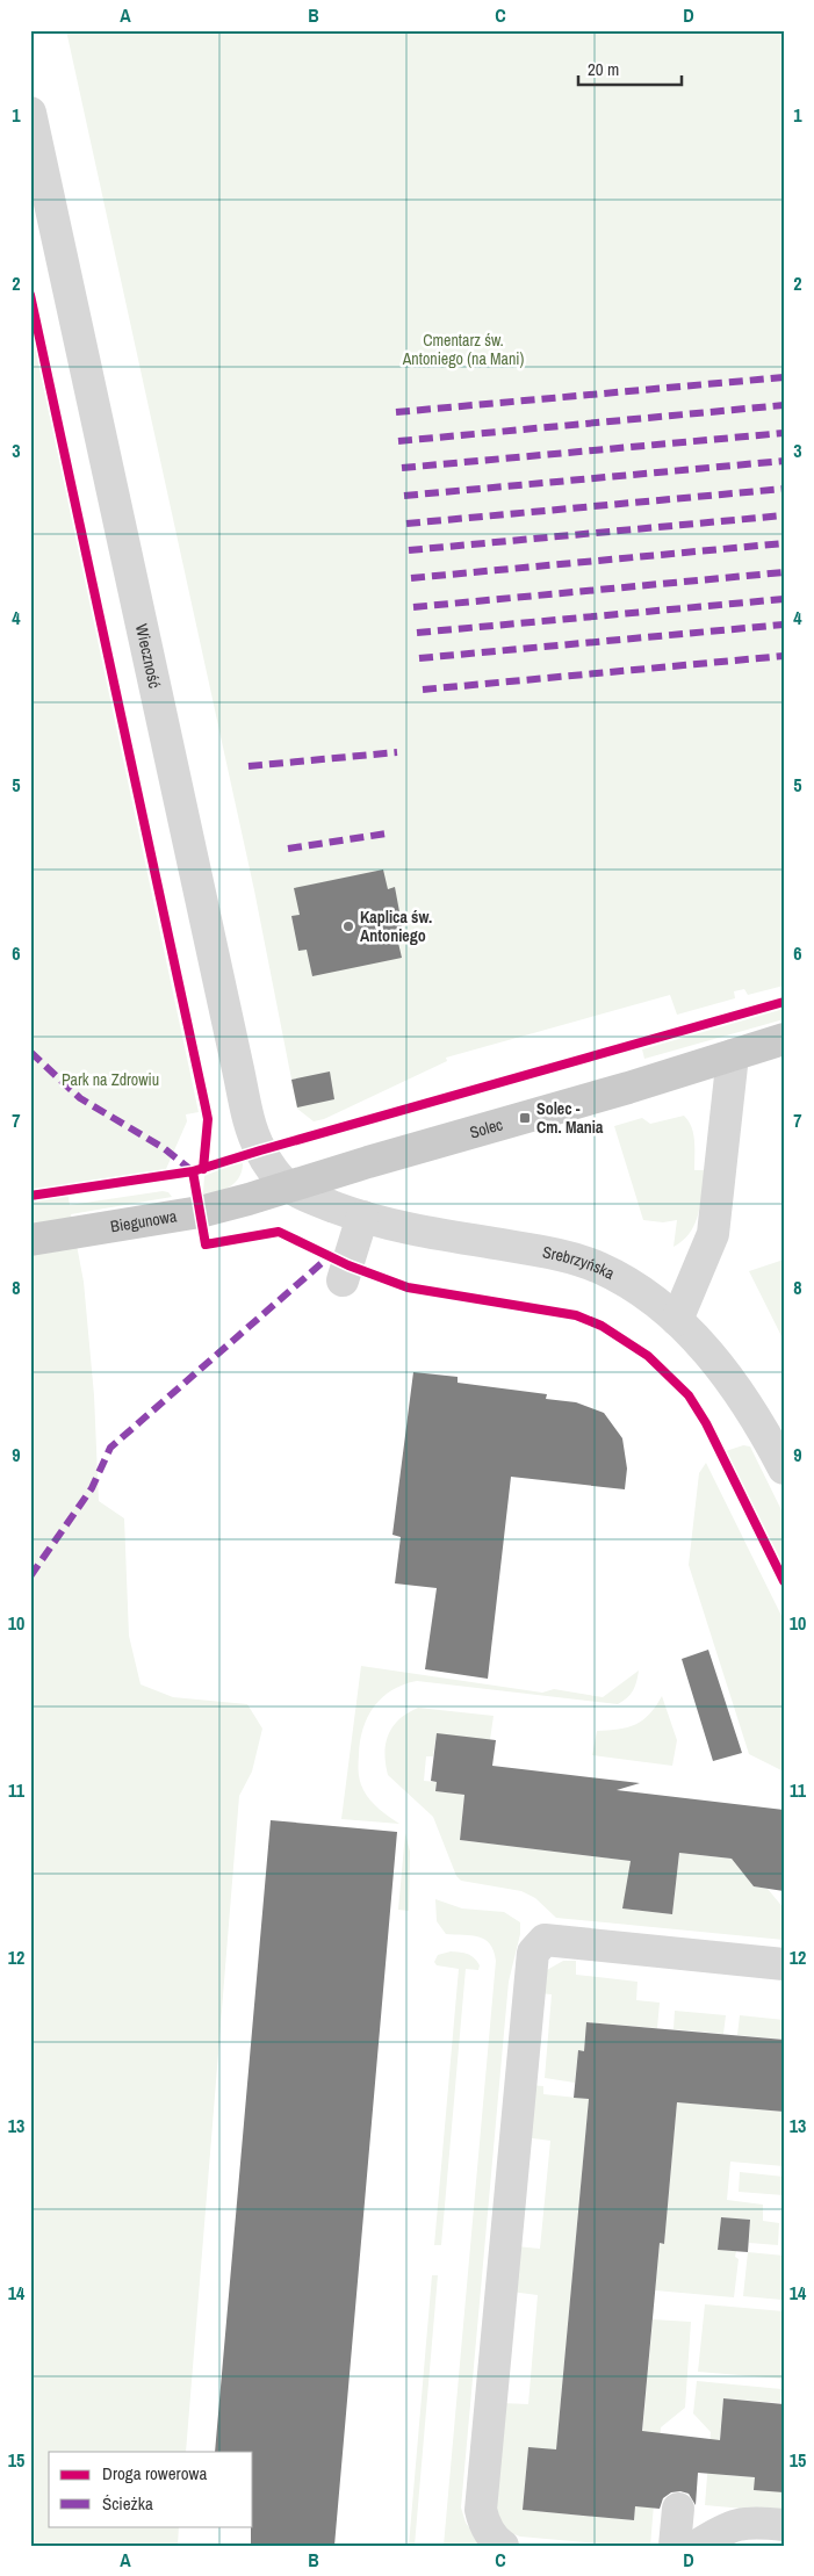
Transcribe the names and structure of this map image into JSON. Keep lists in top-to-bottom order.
{
  "streets": {
    "main road": ["Solec", "Biegunowa"],
    "street": ["Wieczność", "Srebrzyńska"]
  },
  "crossings": [
    ["Wieczność", "Solec"],
    ["Wieczność", "Biegunowa"],
    ["Wieczność", "Srebrzyńska"],
    ["Solec", "Biegunowa"],
    ["Solec", "Srebrzyńska"],
    ["Biegunowa", "Srebrzyńska"]
  ],
  "parks": ["Cmentarz św. Antoniego (na Mani)", "Park na Zdrowiu"],
  "places": {
    "other": ["Kaplica św. Antoniego"],
    "transit": ["Solec - Cm. Mania"]
  },
  "legend": ["Droga rowerowa", "Ścieżka"],
  "scale_bar": "20 m",
  "grid": {
    "columns": [
      "A",
      "B",
      "C",
      "D"
    ],
    "rows": [
      "1",
      "2",
      "3",
      "4",
      "5",
      "6",
      "7",
      "8",
      "9",
      "10",
      "11",
      "12",
      "13",
      "14",
      "15"
    ]
  }
}
